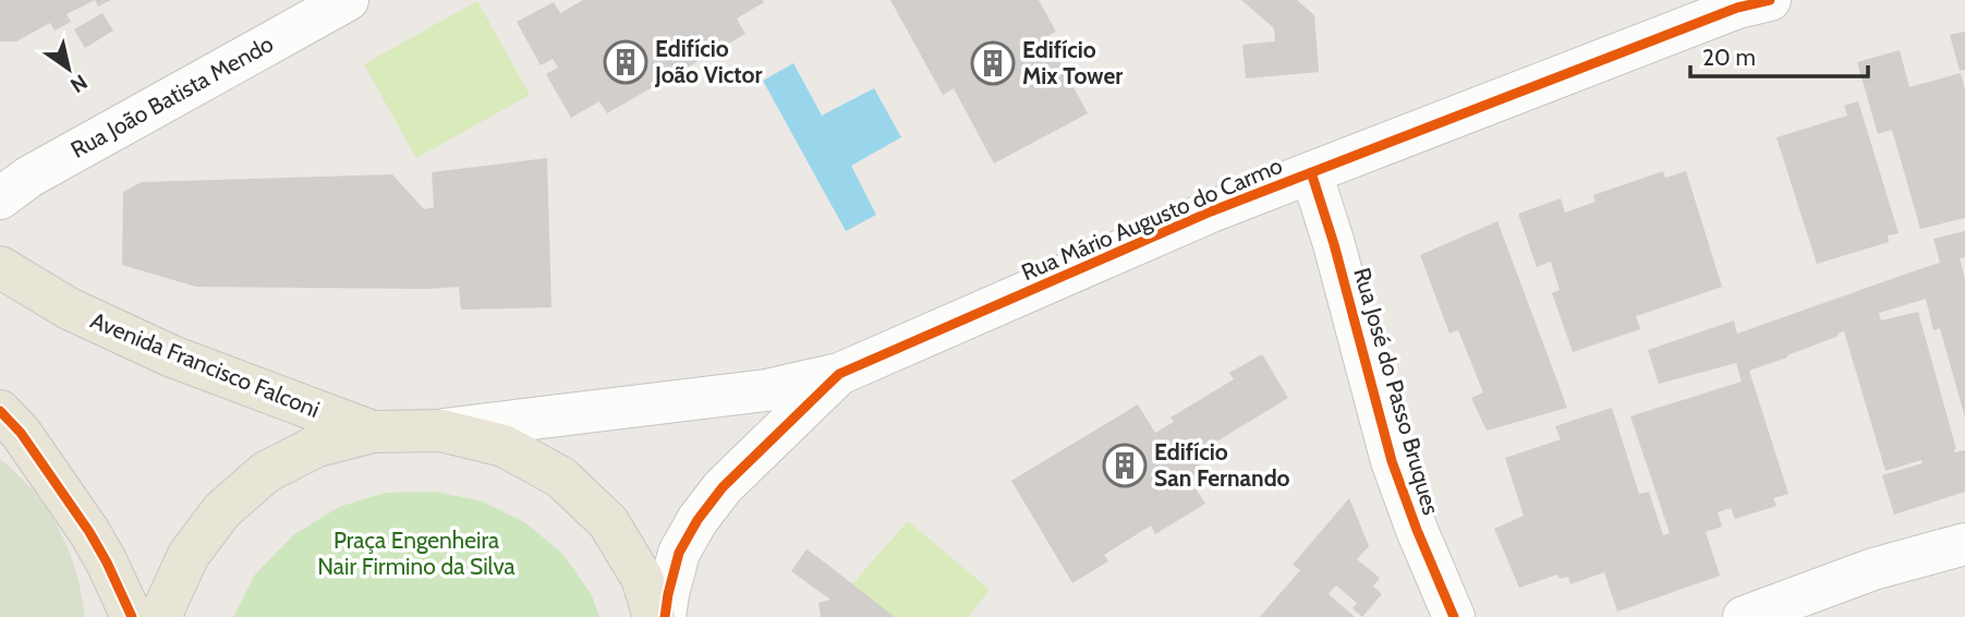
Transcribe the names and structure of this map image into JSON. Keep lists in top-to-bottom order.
{
  "streets": {
    "main road": ["Avenida Francisco Falconi"],
    "street": ["Rua João Batista Mendo", "Rua Mário Augusto do Carmo", "Rua José do Passo Bruques"]
  },
  "crossings": [
    ["Rua Mário Augusto do Carmo", "Rua José do Passo Bruques"]
  ],
  "parks": ["Praça Engenheira Nair Firmino da Silva"],
  "places": {
    "building": ["Edifício João Victor", "Edifício Mix Tower", "Edifício San Fernando"]
  },
  "scale_bar": "20 m",
  "north": "bottom right"
}
